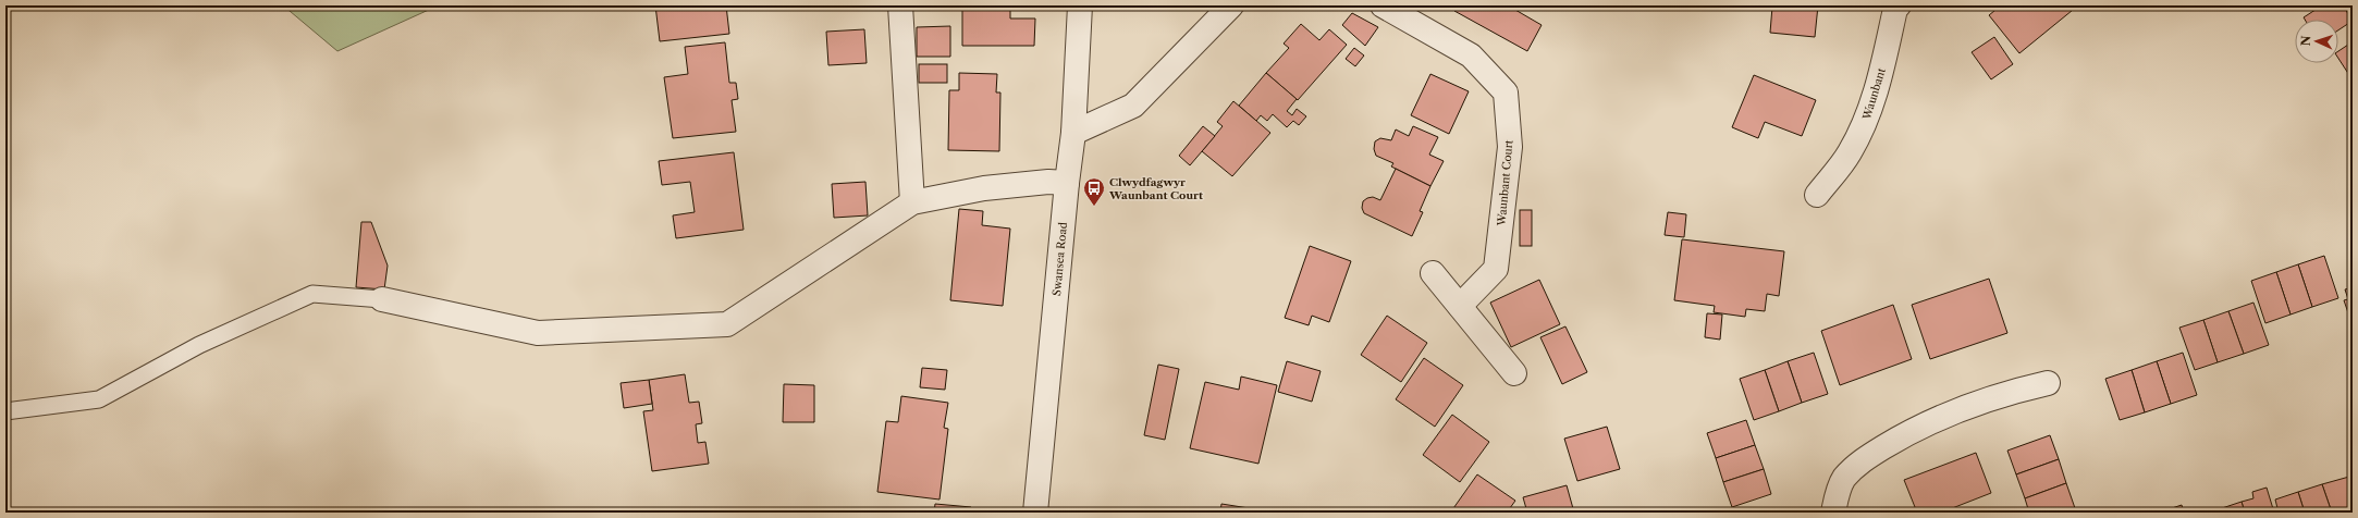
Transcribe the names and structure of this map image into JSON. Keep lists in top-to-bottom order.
{
  "streets": {
    "street": ["Waunbant", "Waunbant Court", "Swansea Road"]
  },
  "places": {
    "bus stop": ["Clwydfagwyr Waunbant Court"]
  },
  "north": "left"
}
